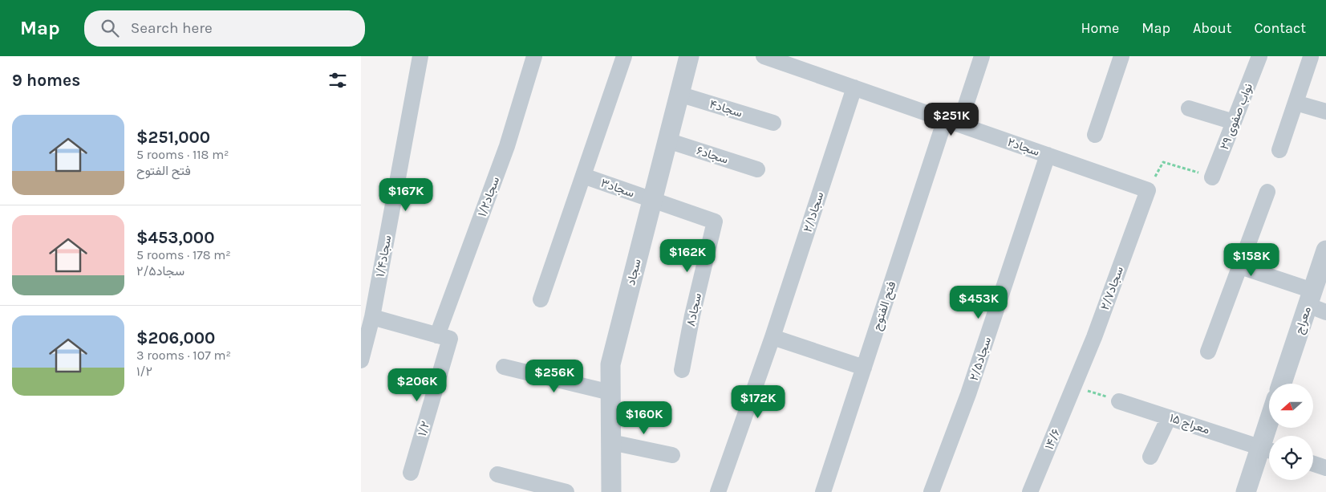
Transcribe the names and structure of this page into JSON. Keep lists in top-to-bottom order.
{
  "streets": {
    "street": [
      "۴سجاد",
      "نواب صفوی ۲۹",
      "۲سجاد",
      "۶سجاد",
      "۳سجاد",
      "۱/۲سجاد",
      "۲/۱سجاد",
      "۱/۴سجاد",
      "سجاد",
      "سجاد۲/۷",
      "فتح الفتوح",
      "۸سجاد",
      "معراج",
      "۲/۵سجاد",
      "معراج ۱۵",
      "۱/۲",
      "۱۴/۶"
    ]
  },
  "crossings": [
    ["۴سجاد", "سجاد"],
    ["۲سجاد", "۲/۱سجاد"],
    ["۲سجاد", "سجاد۲/۷"],
    ["۲سجاد", "فتح الفتوح"],
    ["۲سجاد", "۲/۵سجاد"],
    ["۶سجاد", "سجاد"],
    ["۳سجاد", "سجاد"],
    ["۳سجاد", "۸سجاد"],
    ["۱/۲سجاد", "۱/۲"],
    ["سجاد", "۸سجاد"],
    ["سجاد۲/۷", "۱۴/۶"]
  ],
  "north": "left",
  "page": {
    "header": "Map",
    "search": "Search here",
    "nav": [
      "Home",
      "Map",
      "About",
      "Contact"
    ],
    "heading": "9 homes",
    "price": [
      "$251K",
      "$167K",
      "$162K",
      "$158K",
      "$453K",
      "$256K",
      "$206K",
      "$172K",
      "$160K"
    ],
    "list": [
      {
        "name": "$251,000",
        "note": "5 rooms · 118 m² · فتح الفتوح"
      },
      {
        "name": "$453,000",
        "note": "5 rooms · 178 m² · ۲/۵سجاد"
      },
      {
        "name": "$206,000",
        "note": "3 rooms · 107 m² · ۱/۲"
      }
    ]
  }
}
